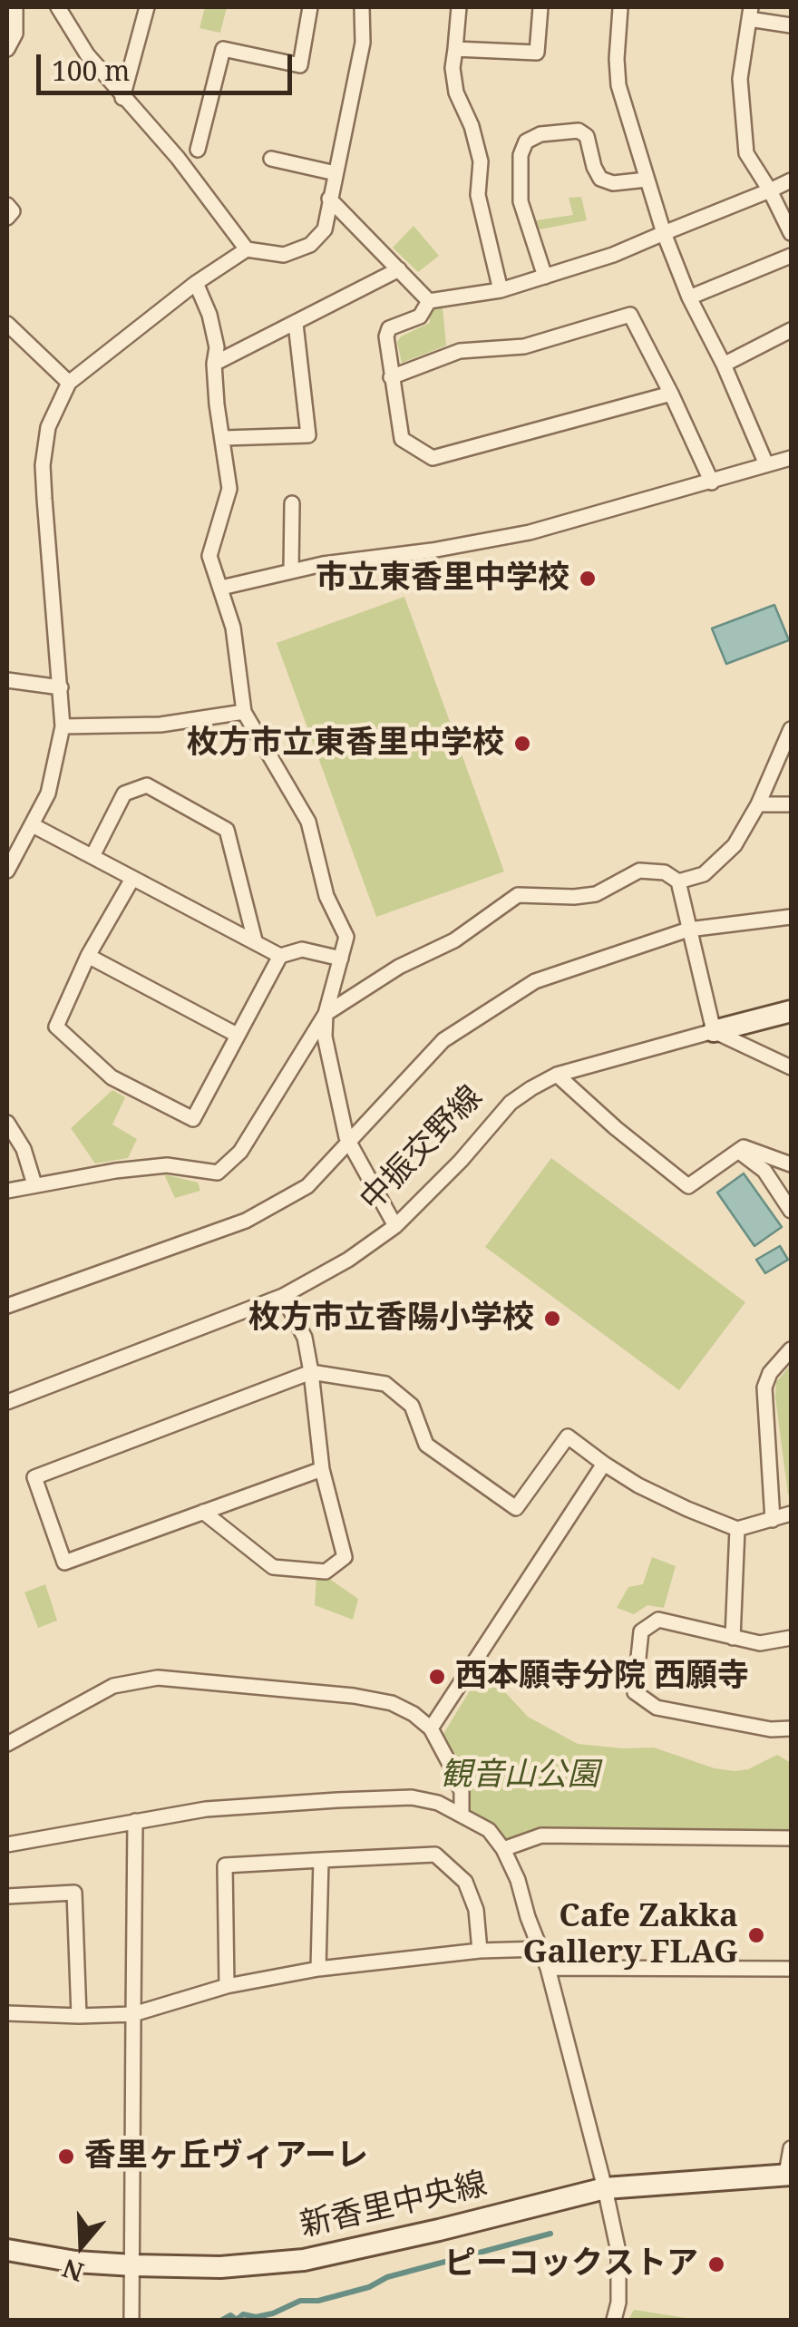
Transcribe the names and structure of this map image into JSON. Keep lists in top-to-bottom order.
{
  "streets": {
    "street": ["中振交野線", "新香里中央線"]
  },
  "parks": ["観音山公園"],
  "places": [
    "市立東香里中学校",
    "枚方市立東香里中学校",
    "枚方市立香陽小学校",
    "西本願寺分院 西願寺",
    "Cafe Zakka Gallery FLAG",
    "香里ヶ丘ヴィアーレ",
    "ピーコックストア"
  ],
  "scale_bar": "100 m",
  "north": "bottom"
}
